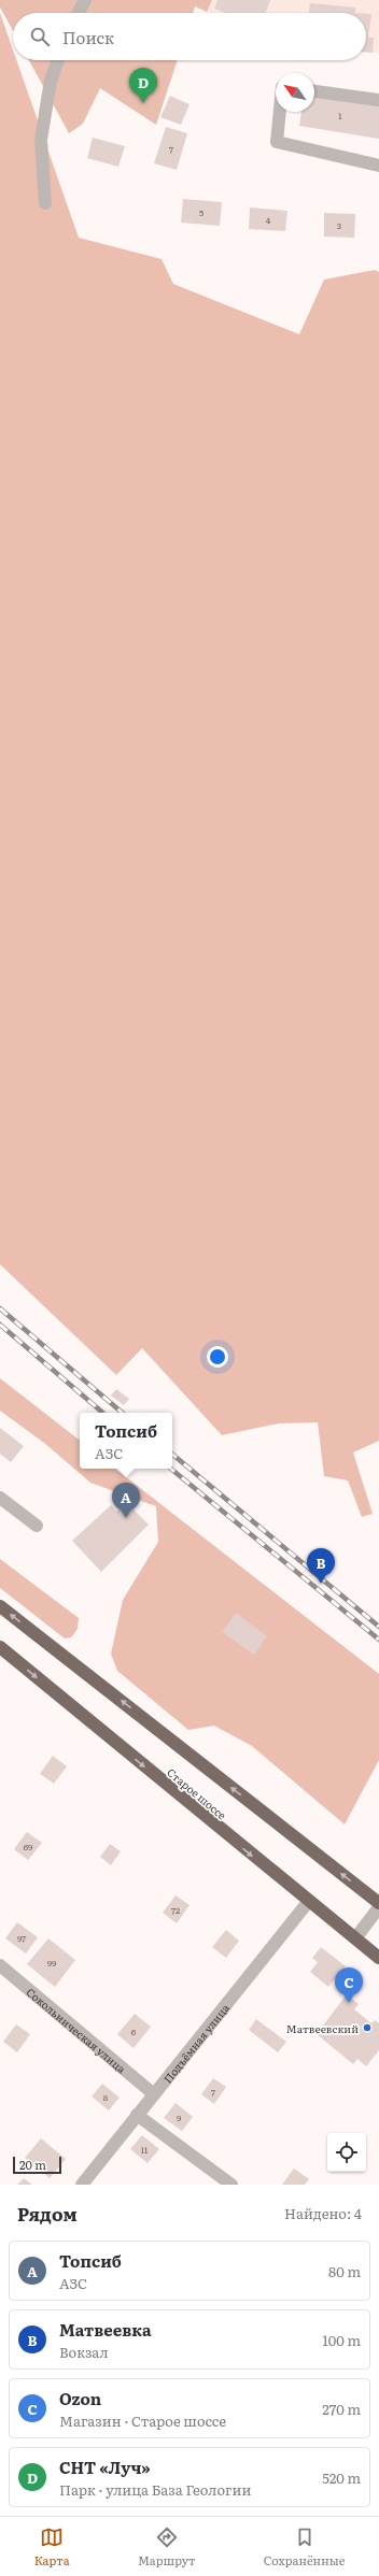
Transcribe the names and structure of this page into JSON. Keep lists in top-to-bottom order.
{
  "streets": {
    "highway": ["Старое шоссе"],
    "street": ["Сокольническая улица", "Подъёмная улица"]
  },
  "crossings": [
    ["Старое шоссе", "Подъёмная улица"],
    ["Сокольническая улица", "Подъёмная улица"]
  ],
  "places": ["Матвеевский"],
  "house_numbers": [
    "1",
    "7",
    "5",
    "4",
    "3",
    "69",
    "72",
    "97",
    "99",
    "6",
    "7",
    "8",
    "9",
    "11"
  ],
  "scale_bar": "20 m",
  "north": "top left",
  "page": {
    "search": "Поиск",
    "pins": [
      "D",
      "A",
      "B",
      "C"
    ],
    "popup": ["Топсиб", "АЗС"],
    "scale": "20 m",
    "heading": ["Рядом", "Найдено: 4"],
    "list": [
      {
        "mark": "A",
        "name": "Топсиб",
        "note": "АЗС",
        "value": "80 m"
      },
      {
        "mark": "B",
        "name": "Матвеевка",
        "note": "Вокзал",
        "value": "100 m"
      },
      {
        "mark": "C",
        "name": "Ozon",
        "note": "Магазин · Старое шоссе",
        "value": "270 m"
      },
      {
        "mark": "D",
        "name": "СНТ «Луч»",
        "note": "Парк · улица База Геологии",
        "value": "520 m"
      }
    ],
    "nav": ["Карта", "Маршрут", "Сохранённые"]
  }
}
